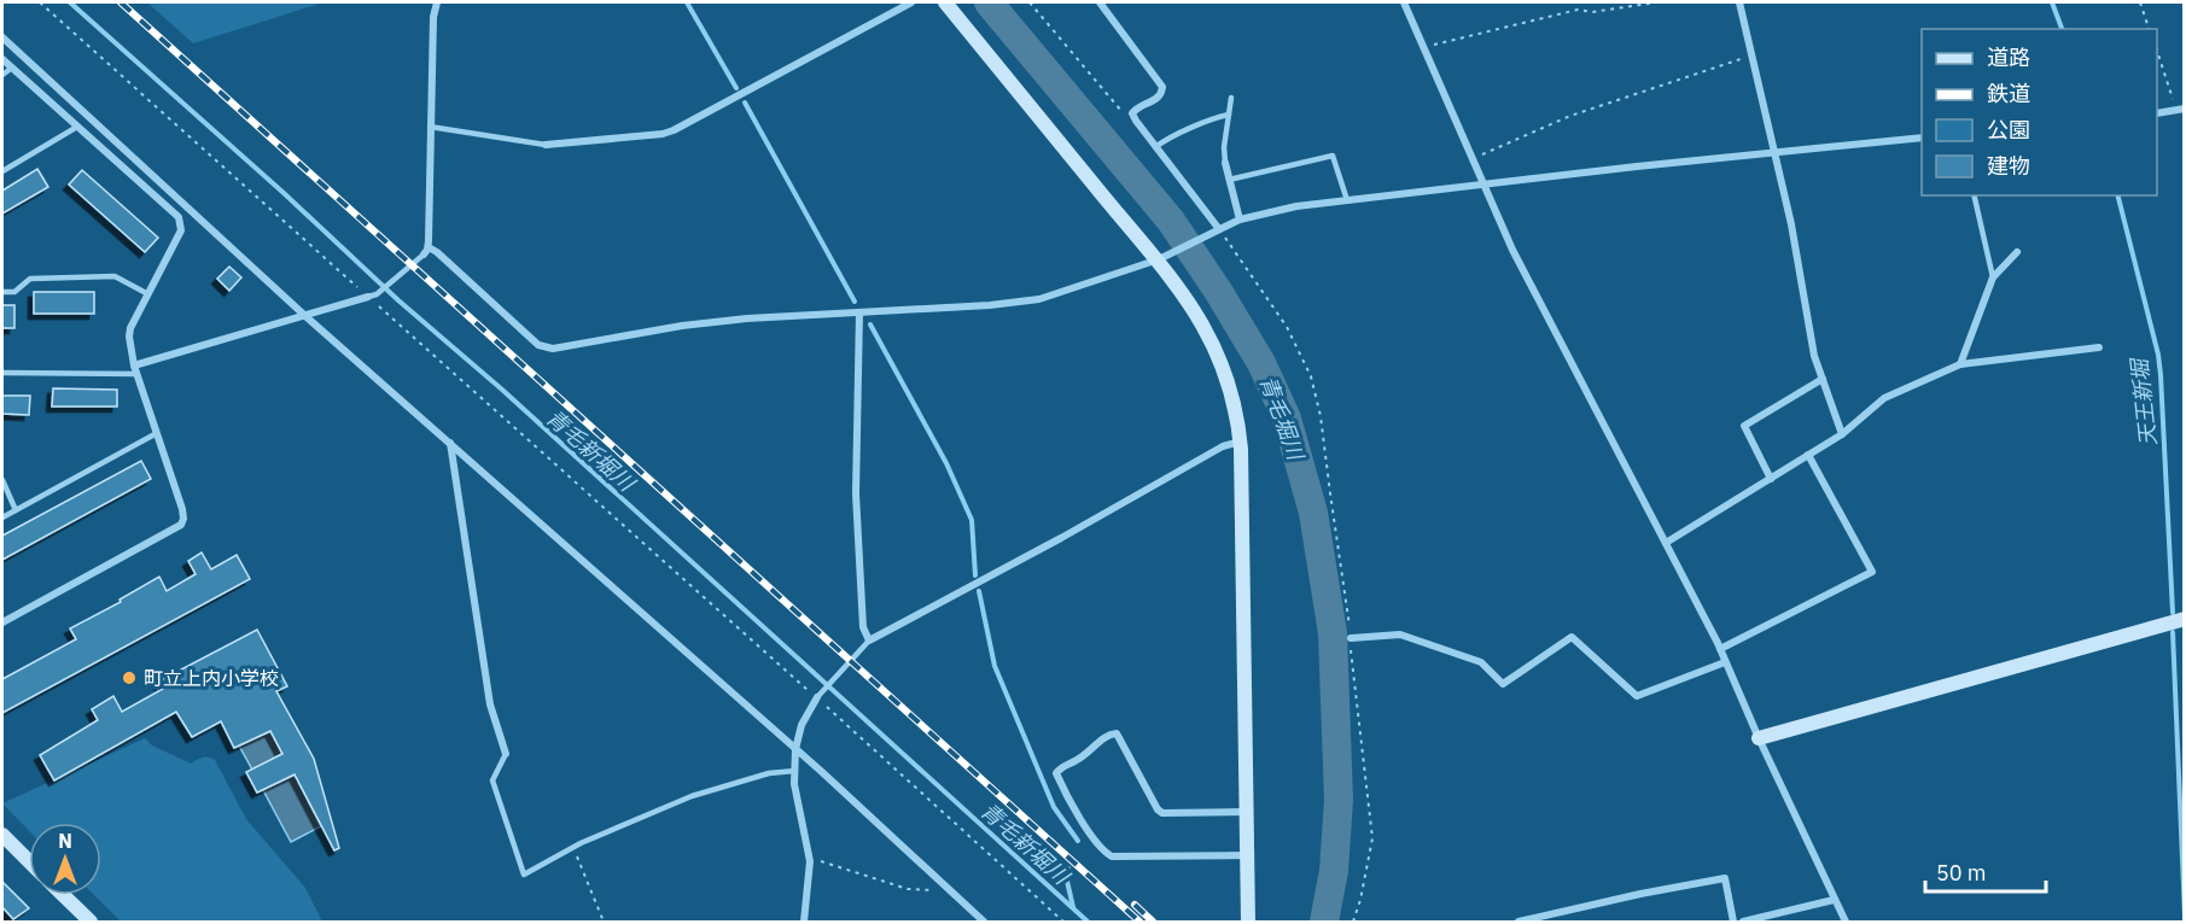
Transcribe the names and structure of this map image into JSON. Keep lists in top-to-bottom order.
{
  "water": ["天王新堀", "青毛堀川", "青毛新堀川"],
  "places": ["町立上内小学校"],
  "legend": [
    "道路",
    "鉄道",
    "公園",
    "建物"
  ],
  "scale_bar": "50 m",
  "north": "top"
}
